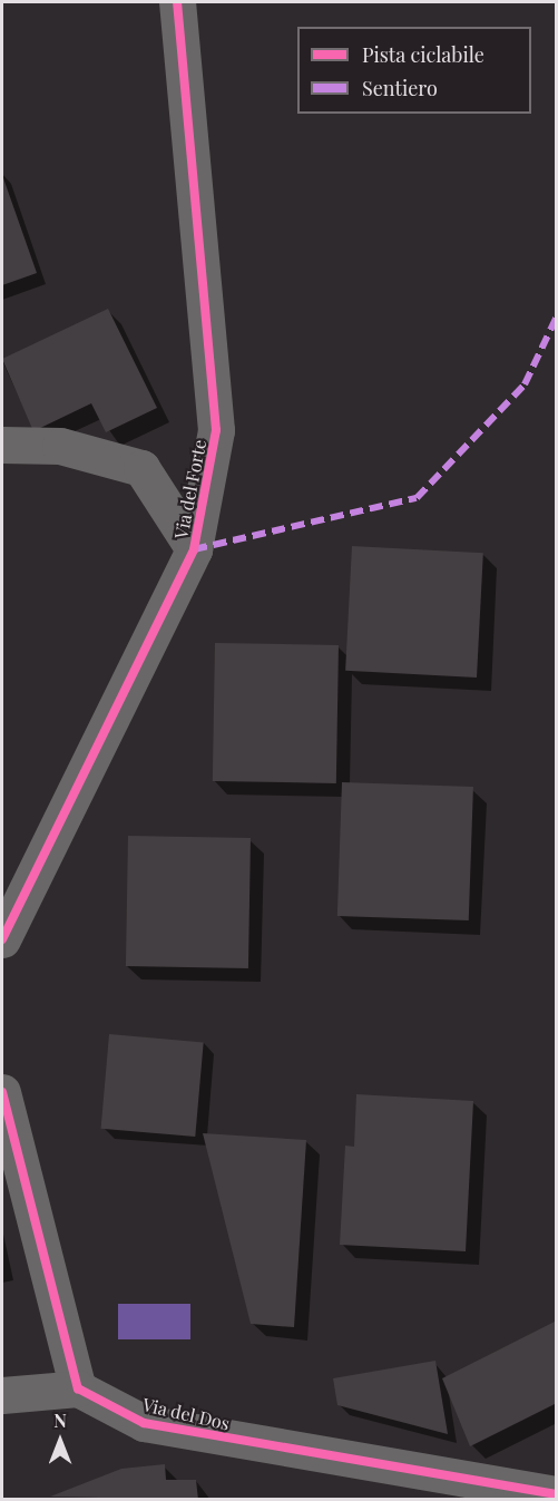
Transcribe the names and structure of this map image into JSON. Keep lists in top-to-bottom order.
{
  "streets": {
    "street": ["Via del Forte", "Via del Dos"]
  },
  "legend": ["Pista ciclabile", "Sentiero"],
  "north": "top"
}
